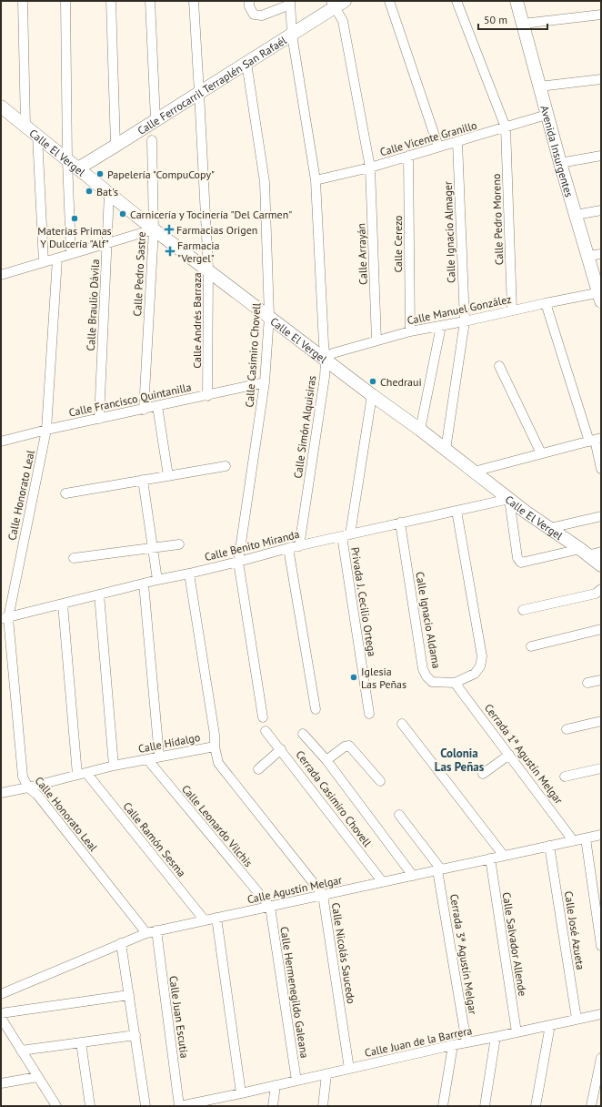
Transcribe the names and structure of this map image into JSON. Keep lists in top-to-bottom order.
{
  "streets": {
    "street": [
      "Calle Ferrocarril Terraplén San Rafaél",
      "Calle Vicente Granillo",
      "Calle El Vergel",
      "Avenida Insurgentes",
      "Calle Pedro Moreno",
      "Calle Ignacio Almager",
      "Calle Cerezo",
      "Calle Arrayán",
      "Calle Pedro Sastre",
      "Calle Braulio Dávila",
      "Calle Manuel González",
      "Calle Andrés Barraza",
      "Calle Casimiro Chovell",
      "Calle Francisco Quintanilla",
      "Calle Simón Alquisiras",
      "Calle Honorato Leal",
      "Calle Benito Miranda",
      "Privada J. Cecilio Ortega",
      "Calle Ignacio Aldama",
      "Calle Hidalgo",
      "Cerrada 1ª Agustín Melgar",
      "Cerrada Casimiro Chovell",
      "Calle Leonardo Vilchis",
      "Calle Ramón Sesma",
      "Calle Agustín Melgar",
      "Calle José Azueta",
      "Calle Salvador Allende",
      "Calle Nicolás Saucedo",
      "Cerrada 3ª Agustín Melgar",
      "Calle Hermenegildo Galeana",
      "Calle Juan Escutia",
      "Calle Juan de la Barrera"
    ]
  },
  "crossings": [
    ["Calle Ferrocarril Terraplén San Rafaél", "Calle El Vergel"],
    ["Calle Ferrocarril Terraplén San Rafaél", "Calle Arrayán"],
    ["Calle Ferrocarril Terraplén San Rafaél", "Calle Andrés Barraza"],
    ["Calle Ferrocarril Terraplén San Rafaél", "Calle Casimiro Chovell"],
    ["Calle Ferrocarril Terraplén San Rafaél", "Calle Simón Alquisiras"],
    ["Calle Vicente Granillo", "Avenida Insurgentes"],
    ["Calle Vicente Granillo", "Calle Pedro Moreno"],
    ["Calle Vicente Granillo", "Calle Ignacio Almager"],
    ["Calle Vicente Granillo", "Calle Cerezo"],
    ["Calle Vicente Granillo", "Calle Arrayán"],
    ["Calle Vicente Granillo", "Calle Simón Alquisiras"],
    ["Calle El Vergel", "Calle Ignacio Almager"],
    ["Calle El Vergel", "Calle Pedro Sastre"],
    ["Calle El Vergel", "Calle Braulio Dávila"],
    ["Calle El Vergel", "Calle Manuel González"],
    ["Calle El Vergel", "Calle Andrés Barraza"],
    ["Calle El Vergel", "Calle Casimiro Chovell"],
    ["Calle El Vergel", "Calle Simón Alquisiras"],
    ["Calle El Vergel", "Calle Benito Miranda"],
    ["Calle El Vergel", "Privada J. Cecilio Ortega"],
    ["Avenida Insurgentes", "Calle Manuel González"],
    ["Calle Pedro Moreno", "Calle Manuel González"],
    ["Calle Ignacio Almager", "Calle Manuel González"],
    ["Calle Cerezo", "Calle Manuel González"],
    ["Calle Arrayán", "Calle Manuel González"],
    ["Calle Pedro Sastre", "Calle Francisco Quintanilla"],
    ["Calle Braulio Dávila", "Calle Francisco Quintanilla"],
    ["Calle Manuel González", "Calle Simón Alquisiras"],
    ["Calle Andrés Barraza", "Calle Francisco Quintanilla"],
    ["Calle Casimiro Chovell", "Calle Francisco Quintanilla"],
    ["Calle Casimiro Chovell", "Calle Benito Miranda"],
    ["Calle Francisco Quintanilla", "Calle Honorato Leal"],
    ["Calle Simón Alquisiras", "Calle Benito Miranda"],
    ["Calle Honorato Leal", "Calle Benito Miranda"],
    ["Calle Honorato Leal", "Calle Hidalgo"],
    ["Calle Honorato Leal", "Calle Agustín Melgar"],
    ["Calle Benito Miranda", "Privada J. Cecilio Ortega"],
    ["Calle Benito Miranda", "Calle Ignacio Aldama"],
    ["Calle Benito Miranda", "Calle Hidalgo"],
    ["Calle Ignacio Aldama", "Cerrada 1ª Agustín Melgar"],
    ["Calle Hidalgo", "Calle Leonardo Vilchis"],
    ["Calle Hidalgo", "Calle Ramón Sesma"],
    ["Calle Hidalgo", "Calle Nicolás Saucedo"],
    ["Cerrada 1ª Agustín Melgar", "Calle Agustín Melgar"],
    ["Cerrada Casimiro Chovell", "Calle Agustín Melgar"],
    ["Calle Leonardo Vilchis", "Calle Agustín Melgar"],
    ["Calle Leonardo Vilchis", "Calle Hermenegildo Galeana"],
    ["Calle Ramón Sesma", "Calle Agustín Melgar"],
    ["Calle Agustín Melgar", "Calle José Azueta"],
    ["Calle Agustín Melgar", "Calle Salvador Allende"],
    ["Calle Agustín Melgar", "Calle Nicolás Saucedo"],
    ["Calle Agustín Melgar", "Cerrada 3ª Agustín Melgar"],
    ["Calle Agustín Melgar", "Calle Hermenegildo Galeana"],
    ["Calle Agustín Melgar", "Calle Juan Escutia"],
    ["Calle José Azueta", "Calle Juan de la Barrera"],
    ["Calle Salvador Allende", "Calle Juan de la Barrera"],
    ["Calle Nicolás Saucedo", "Calle Juan de la Barrera"],
    ["Cerrada 3ª Agustín Melgar", "Calle Juan de la Barrera"],
    ["Calle Hermenegildo Galeana", "Calle Juan de la Barrera"],
    ["Calle Juan Escutia", "Calle Juan de la Barrera"]
  ],
  "districts": ["Colonia Las Peñas"],
  "places": {
    "other": [
      "Papelería \"CompuCopy\"",
      "Bat's",
      "Carnicería y Tocinería \"Del Carmen\"",
      "Materias Primas Y Dulcería \"Alf\"",
      "Chedraui",
      "Iglesia Las Peñas"
    ],
    "health": ["Farmacias Origen", "Farmacia \"Vergel\""]
  },
  "scale_bar": "50 m"
}
